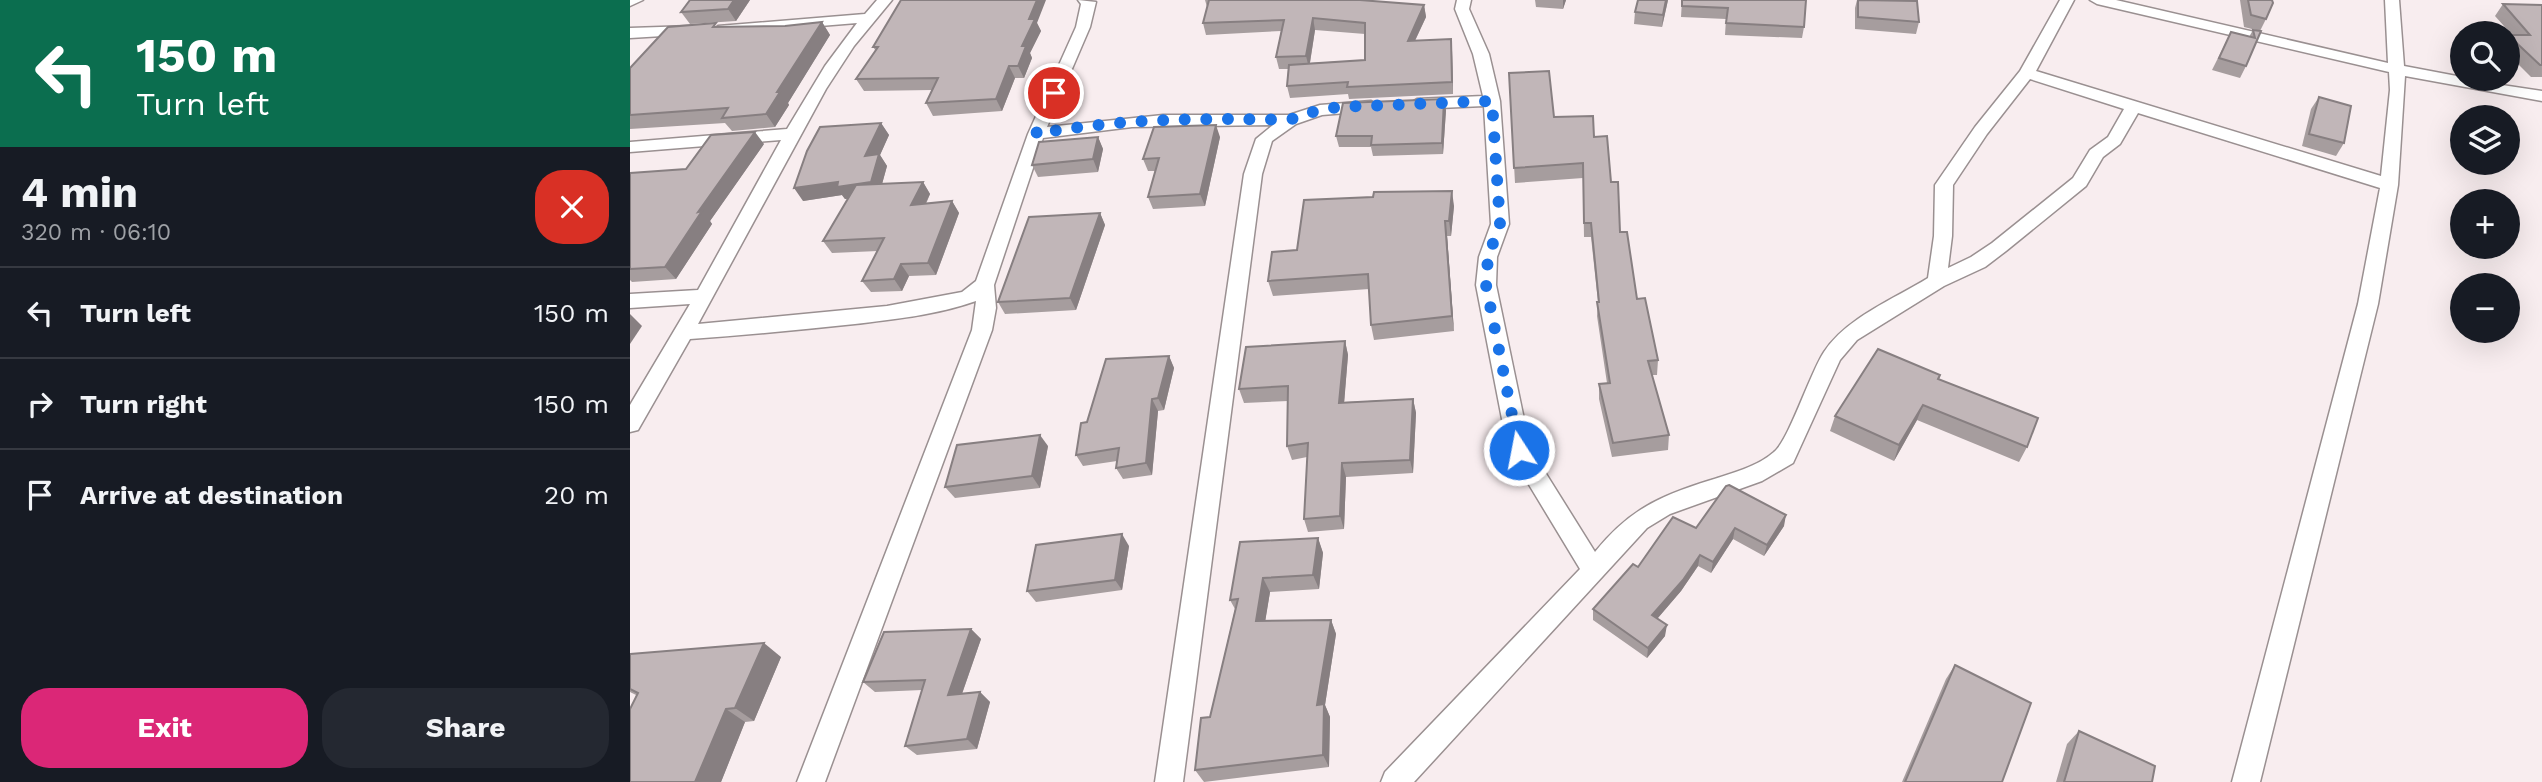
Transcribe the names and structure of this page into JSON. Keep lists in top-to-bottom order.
{
  "page": {
    "turn": ["150 m", "Turn left"],
    "map_buttons": ["+", "−"],
    "heading": ["4 min", "320 m · 06:10"],
    "list": [
      {
        "name": "Turn left",
        "value": "150 m"
      },
      {
        "name": "Turn right",
        "value": "150 m"
      },
      {
        "name": "Arrive at destination",
        "value": "20 m"
      }
    ],
    "buttons": ["Exit", "Share"]
  }
}
